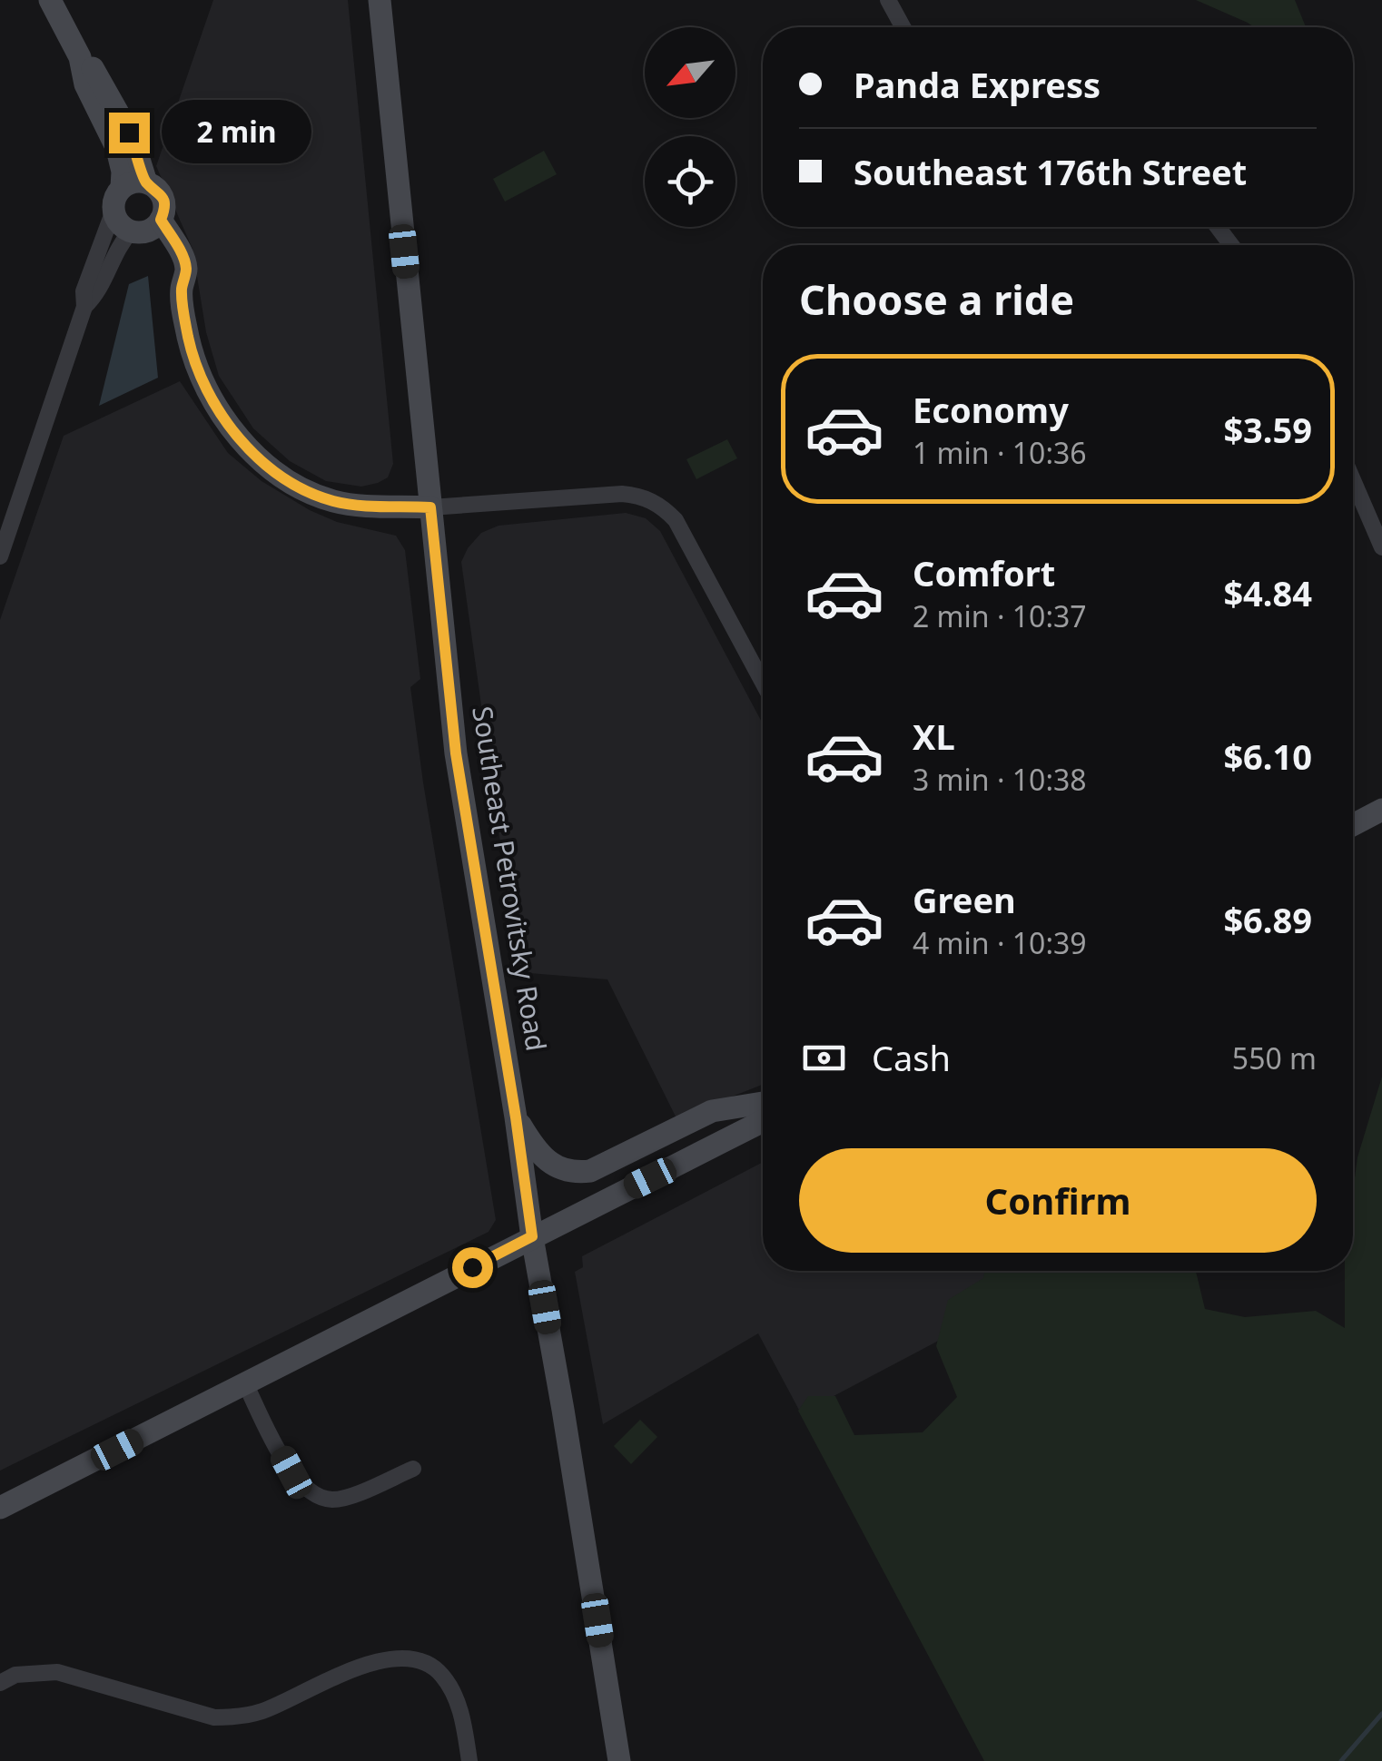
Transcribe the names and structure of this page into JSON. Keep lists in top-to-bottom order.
{
  "streets": {
    "main road": ["Southeast Petrovitsky Road"]
  },
  "north": "bottom left",
  "page": {
    "banner": ["Panda Express", "Southeast 176th Street"],
    "bubble": "2 min",
    "heading": "Choose a ride",
    "list": [
      {
        "name": "Economy",
        "note": "1 min · 10:36",
        "value": "$3.59"
      },
      {
        "name": "Comfort",
        "note": "2 min · 10:37",
        "value": "$4.84"
      },
      {
        "name": "XL",
        "note": "3 min · 10:38",
        "value": "$6.10"
      },
      {
        "name": "Green",
        "note": "4 min · 10:39",
        "value": "$6.89"
      }
    ],
    "pay": ["Cash", "550 m"],
    "buttons": "Confirm"
  }
}
